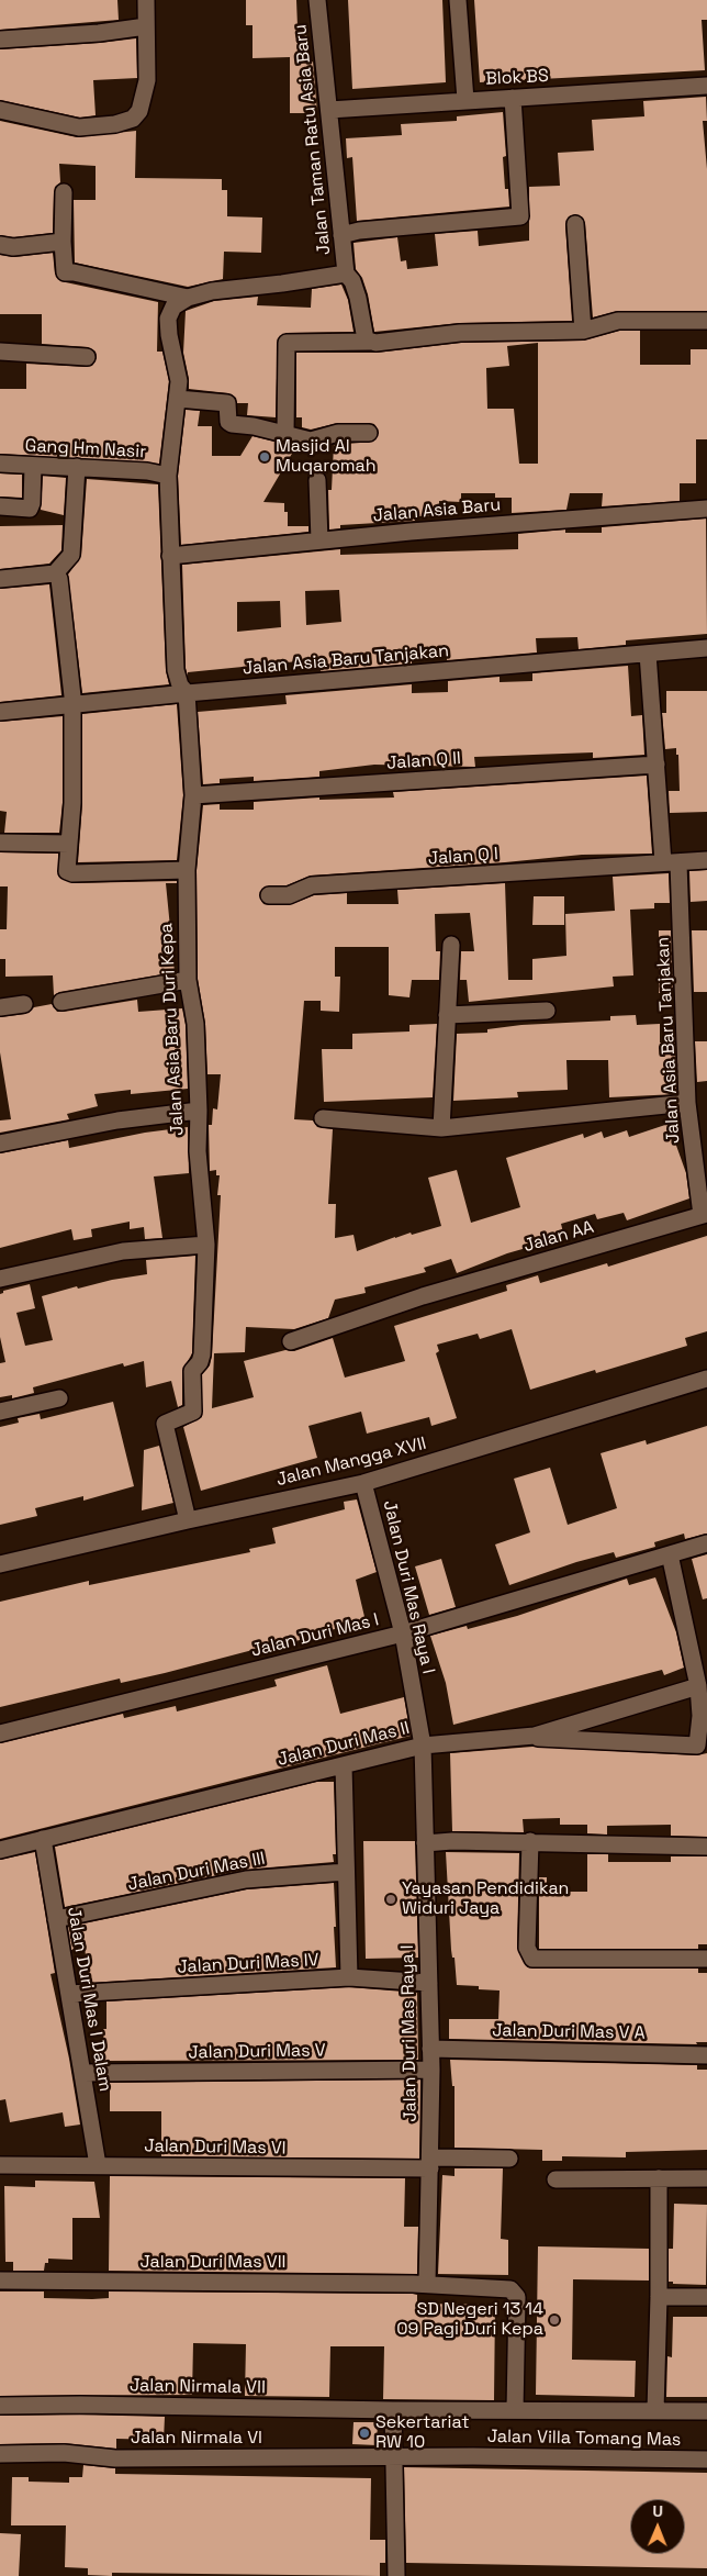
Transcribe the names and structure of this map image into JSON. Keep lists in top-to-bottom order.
{
  "streets": {
    "street": [
      "Blok BS",
      "Jalan Taman Ratu Asia Baru",
      "Gang Hm Nasir",
      "Jalan Asia Baru",
      "Jalan Asia Baru Tanjakan",
      "Jalan Q II",
      "Jalan Q I",
      "Jalan Asia Baru Duri Kepa",
      "Jalan AA",
      "Jalan Mangga XVII",
      "Jalan Duri Mas Raya I",
      "Jalan Duri Mas I",
      "Jalan Duri Mas II",
      "Jalan Duri Mas III",
      "Jalan Duri Mas IV",
      "Jalan Duri Mas I Dalam",
      "Jalan Duri Mas V A",
      "Jalan Duri Mas V",
      "Jalan Duri Mas VI",
      "Jalan Duri Mas VII",
      "Jalan Nirmala VII",
      "Jalan Nirmala VI",
      "Jalan Villa Tomang Mas"
    ]
  },
  "crossings": [
    ["Blok BS", "Jalan Taman Ratu Asia Baru"],
    ["Jalan Asia Baru Tanjakan", "Jalan Q II"],
    ["Jalan Asia Baru Tanjakan", "Jalan Q I"],
    ["Jalan Asia Baru Tanjakan", "Jalan Asia Baru Duri Kepa"],
    ["Jalan Asia Baru Tanjakan", "Jalan AA"],
    ["Jalan Q II", "Jalan Asia Baru Duri Kepa"],
    ["Jalan Asia Baru Duri Kepa", "Jalan Mangga XVII"],
    ["Jalan Mangga XVII", "Jalan Duri Mas Raya I"],
    ["Jalan Duri Mas Raya I", "Jalan Duri Mas I"],
    ["Jalan Duri Mas Raya I", "Jalan Duri Mas II"],
    ["Jalan Duri Mas Raya I", "Jalan Duri Mas IV"],
    ["Jalan Duri Mas Raya I", "Jalan Duri Mas V A"],
    ["Jalan Duri Mas Raya I", "Jalan Duri Mas V"],
    ["Jalan Duri Mas Raya I", "Jalan Duri Mas VI"],
    ["Jalan Duri Mas Raya I", "Jalan Duri Mas VII"],
    ["Jalan Duri Mas II", "Jalan Duri Mas I Dalam"],
    ["Jalan Duri Mas III", "Jalan Duri Mas I Dalam"],
    ["Jalan Duri Mas IV", "Jalan Duri Mas I Dalam"],
    ["Jalan Duri Mas I Dalam", "Jalan Duri Mas V"],
    ["Jalan Duri Mas I Dalam", "Jalan Duri Mas VI"],
    ["Jalan Nirmala VII", "Jalan Villa Tomang Mas"],
    ["Jalan Nirmala VI", "Jalan Villa Tomang Mas"]
  ],
  "places": [
    "Masjid Al Muqaromah",
    "Yayasan Pendidikan Widuri Jaya",
    "SD Negeri 13 14 09 Pagi Duri Kepa",
    "Sekertariat RW 10"
  ],
  "north": "top"
}
